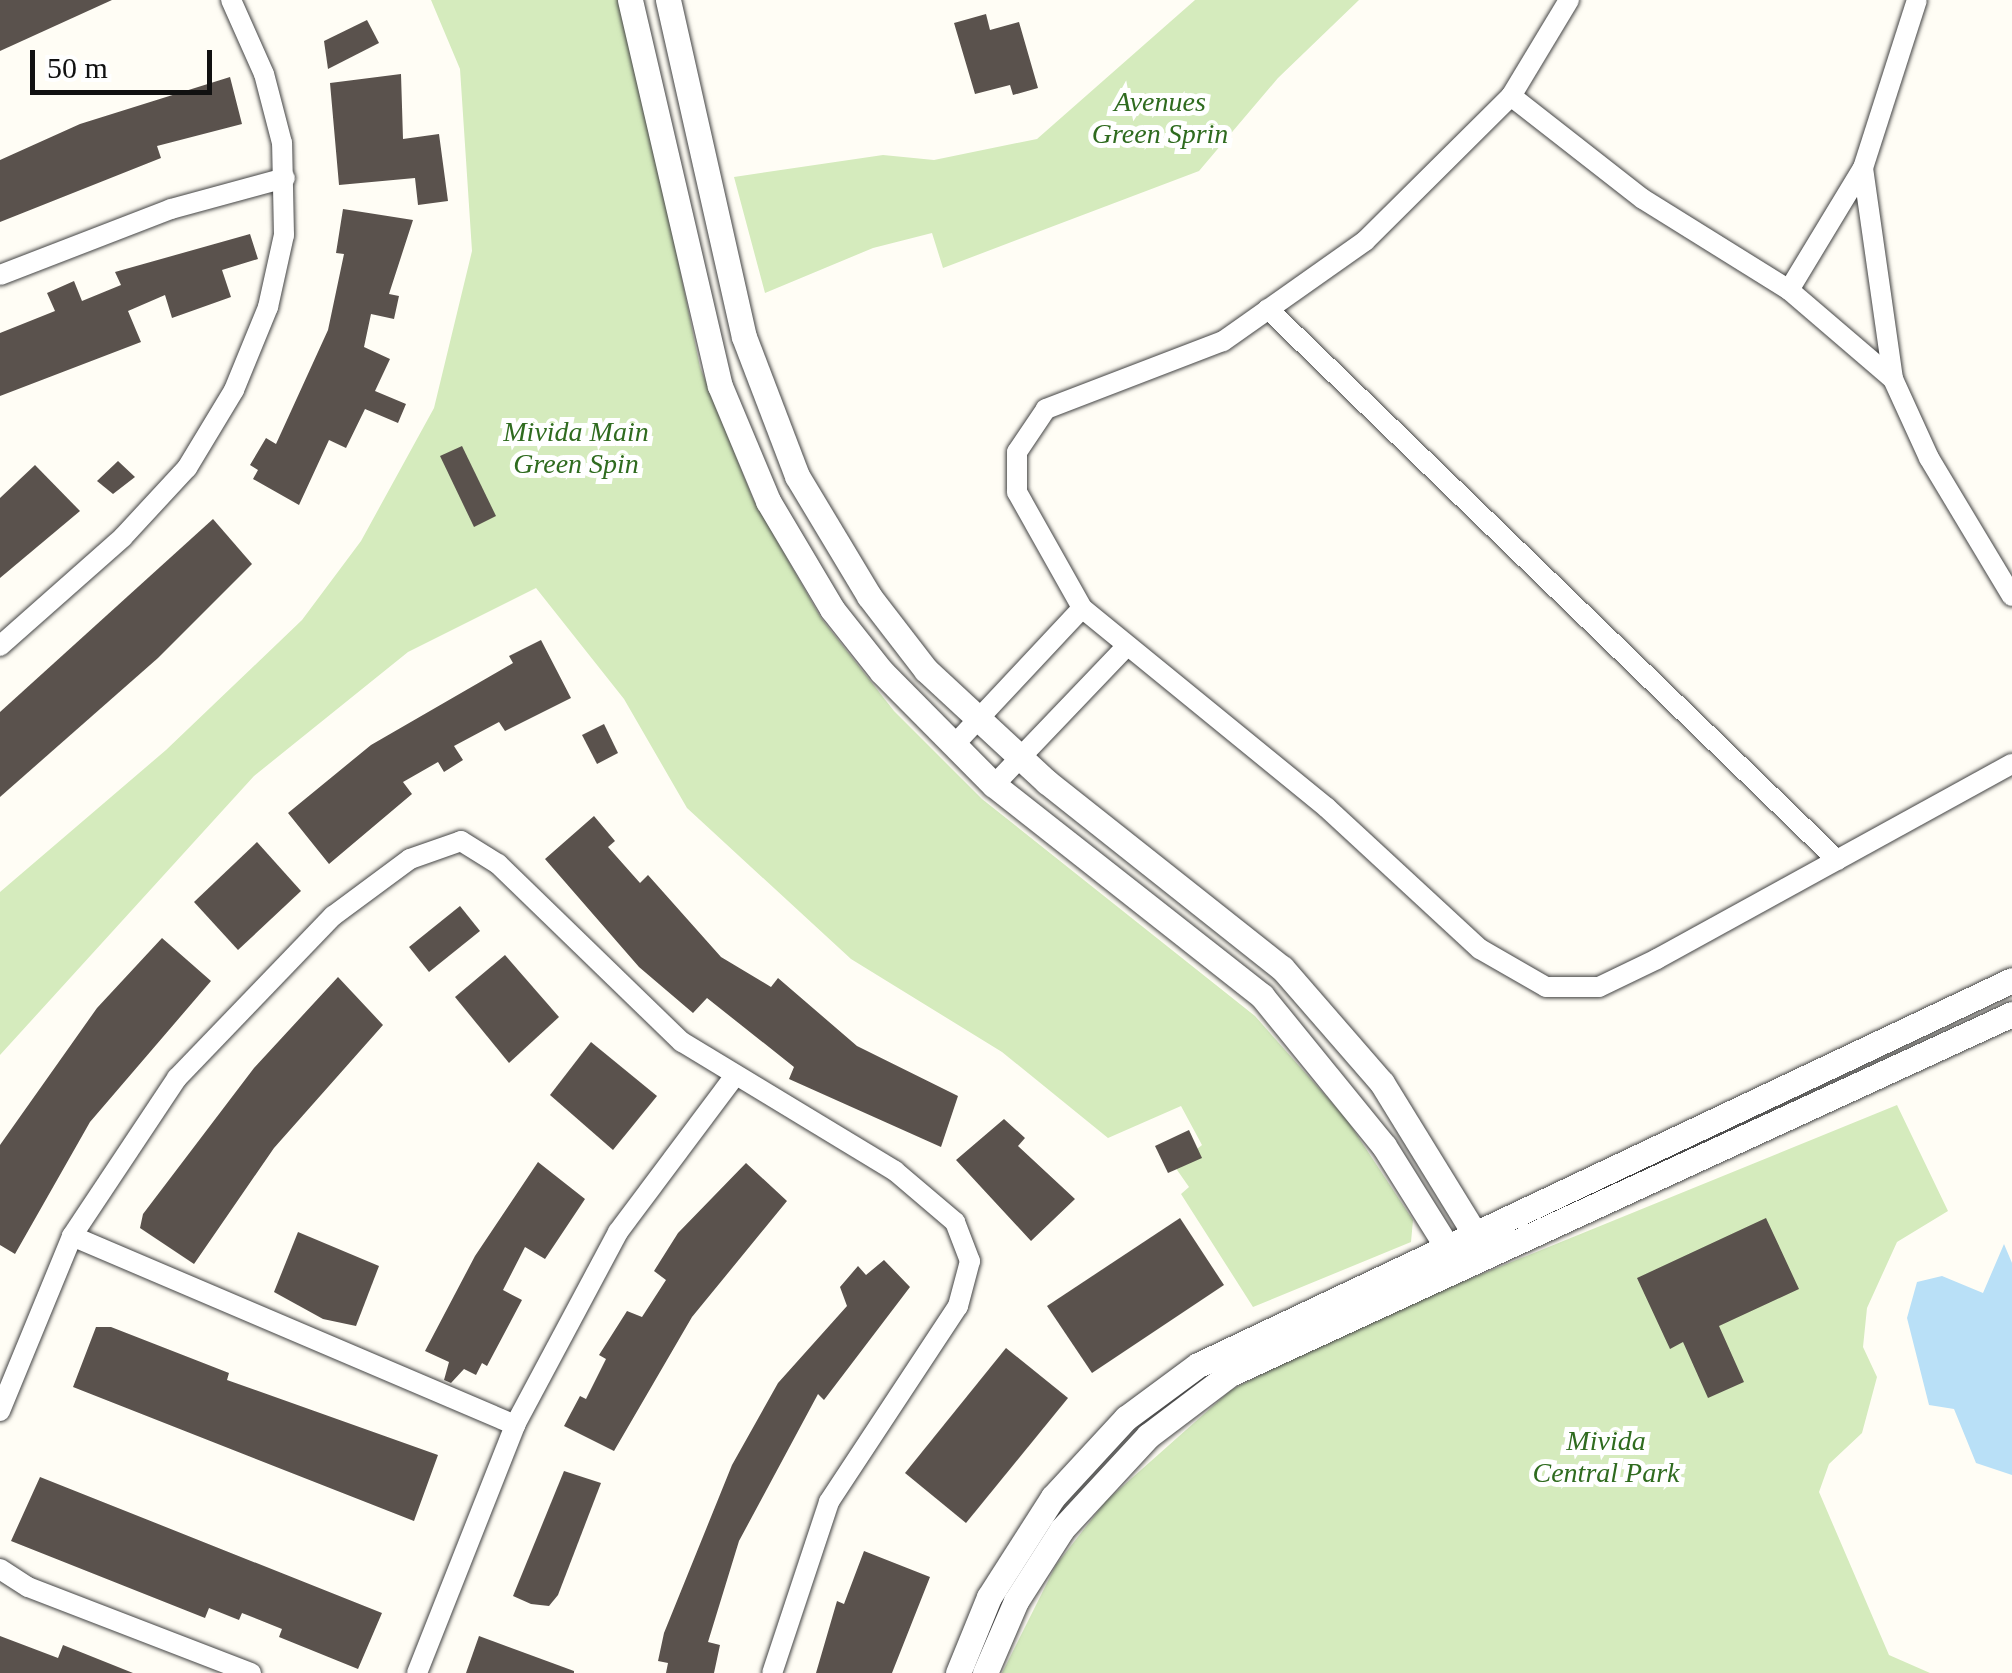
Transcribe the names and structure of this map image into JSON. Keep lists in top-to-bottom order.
{
  "parks": ["Avenues Green Sprin", "Mivida Main Green Spin", "Mivida Central Park"],
  "scale_bar": "50 m"
}
